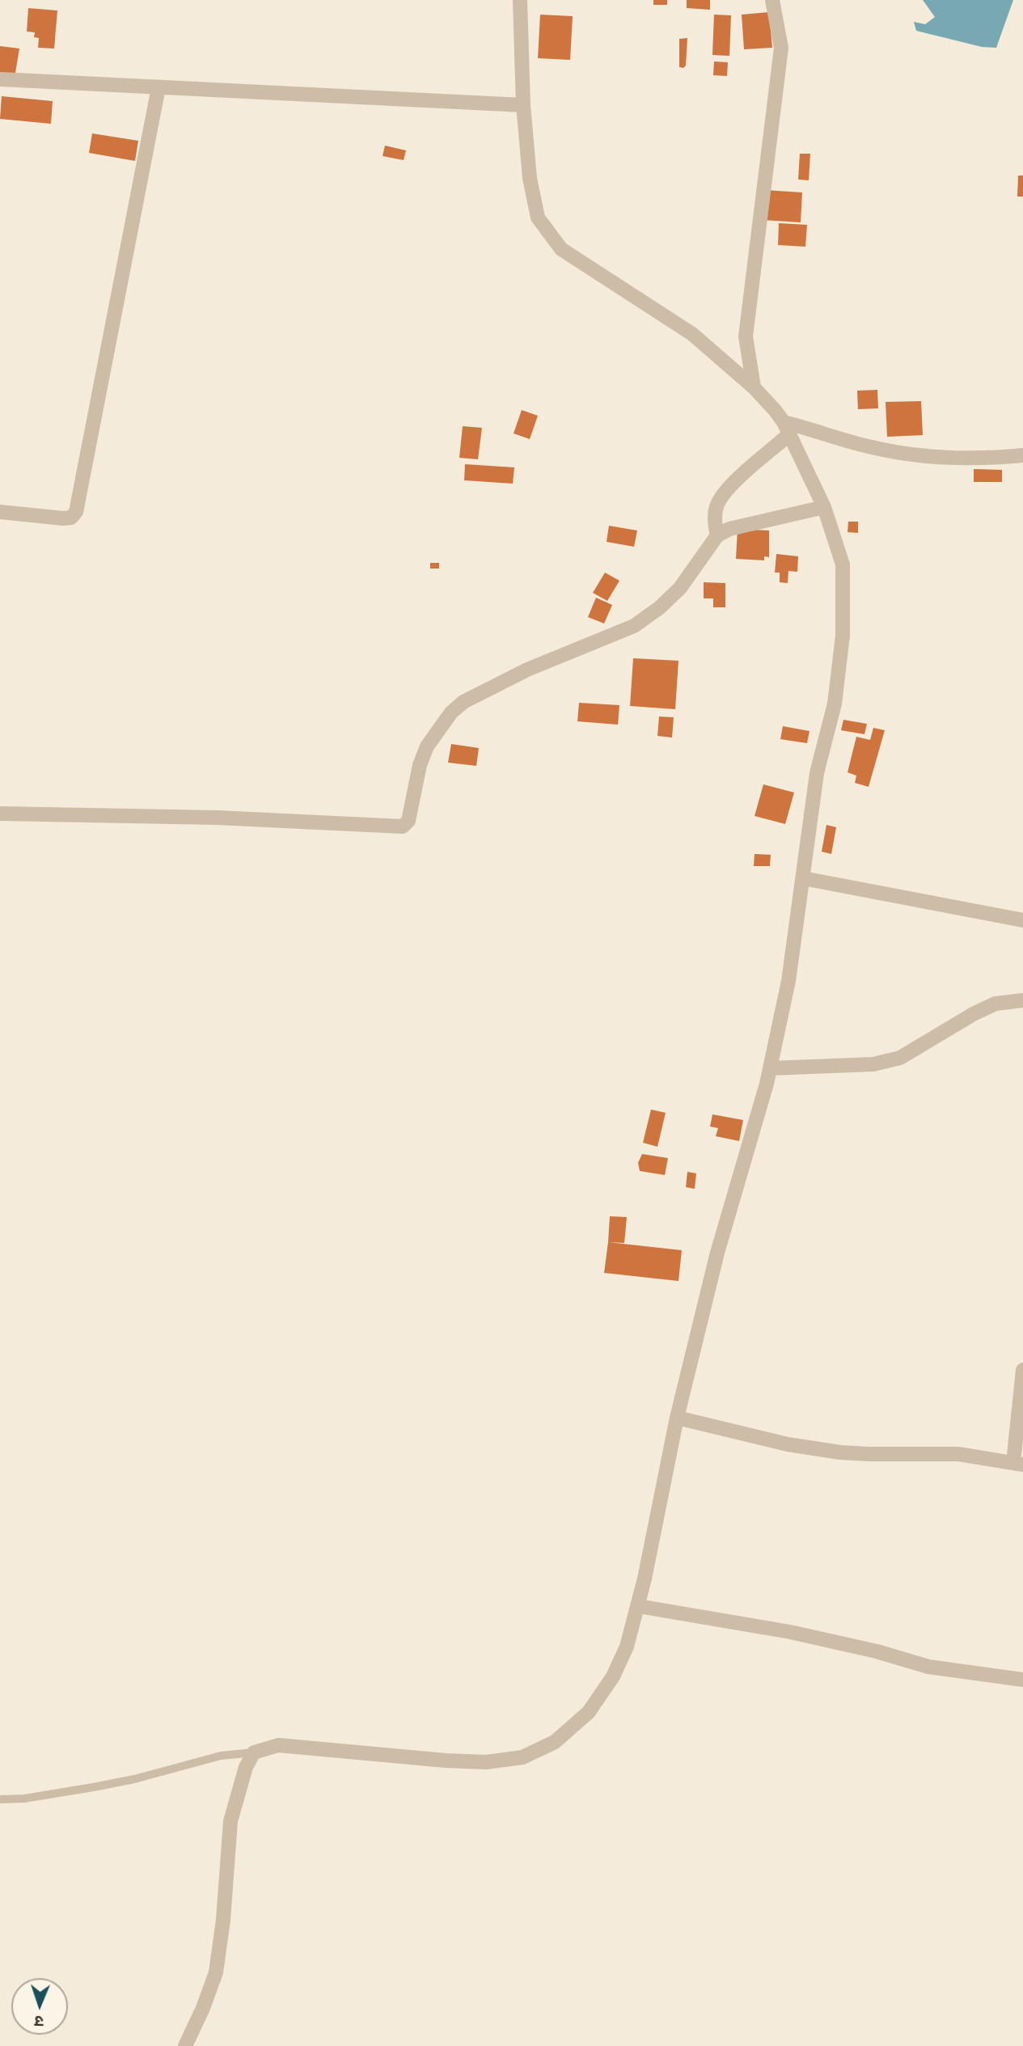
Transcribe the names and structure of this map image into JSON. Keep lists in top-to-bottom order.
{
  "north": "bottom"
}
